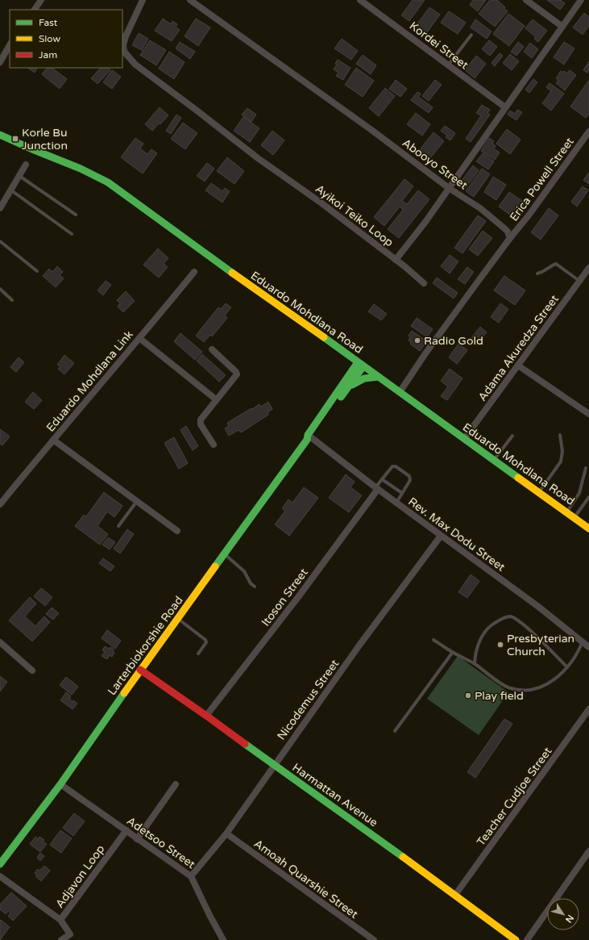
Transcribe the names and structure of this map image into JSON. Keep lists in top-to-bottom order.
{
  "streets": {
    "street": [
      "Kordei Street",
      "Abooyo Street",
      "Erica Powell Street",
      "Ayikoi Teiko Loop",
      "Eduardo Mohdlana Road",
      "Adama Akuredza Street",
      "Eduardo Mohdlana Link",
      "Rev. Max Dodu Street",
      "Itoson Street",
      "Larterbiokorshie Road",
      "Nicodemus Street",
      "Harmattan Avenue",
      "Teacher Cudjoe Street",
      "Adetsoo Street",
      "Adjavon Loop",
      "Amoah Quarshie Street"
    ]
  },
  "crossings": [
    ["Kordei Street", "Ayikoi Teiko Loop"],
    ["Abooyo Street", "Erica Powell Street"],
    ["Abooyo Street", "Ayikoi Teiko Loop"],
    ["Eduardo Mohdlana Road", "Adama Akuredza Street"],
    ["Eduardo Mohdlana Road", "Larterbiokorshie Road"],
    ["Rev. Max Dodu Street", "Itoson Street"],
    ["Rev. Max Dodu Street", "Larterbiokorshie Road"],
    ["Rev. Max Dodu Street", "Nicodemus Street"],
    ["Itoson Street", "Harmattan Avenue"],
    ["Larterbiokorshie Road", "Harmattan Avenue"],
    ["Larterbiokorshie Road", "Adetsoo Street"],
    ["Nicodemus Street", "Harmattan Avenue"],
    ["Nicodemus Street", "Adetsoo Street"],
    ["Nicodemus Street", "Amoah Quarshie Street"],
    ["Harmattan Avenue", "Teacher Cudjoe Street"],
    ["Adetsoo Street", "Adjavon Loop"]
  ],
  "places": {
    "transit": ["Korle Bu Junction"],
    "other": ["Radio Gold", "Presbyterian Church", "Play field"]
  },
  "legend": ["Fast", "Slow", "Jam"],
  "north": "bottom right"
}
